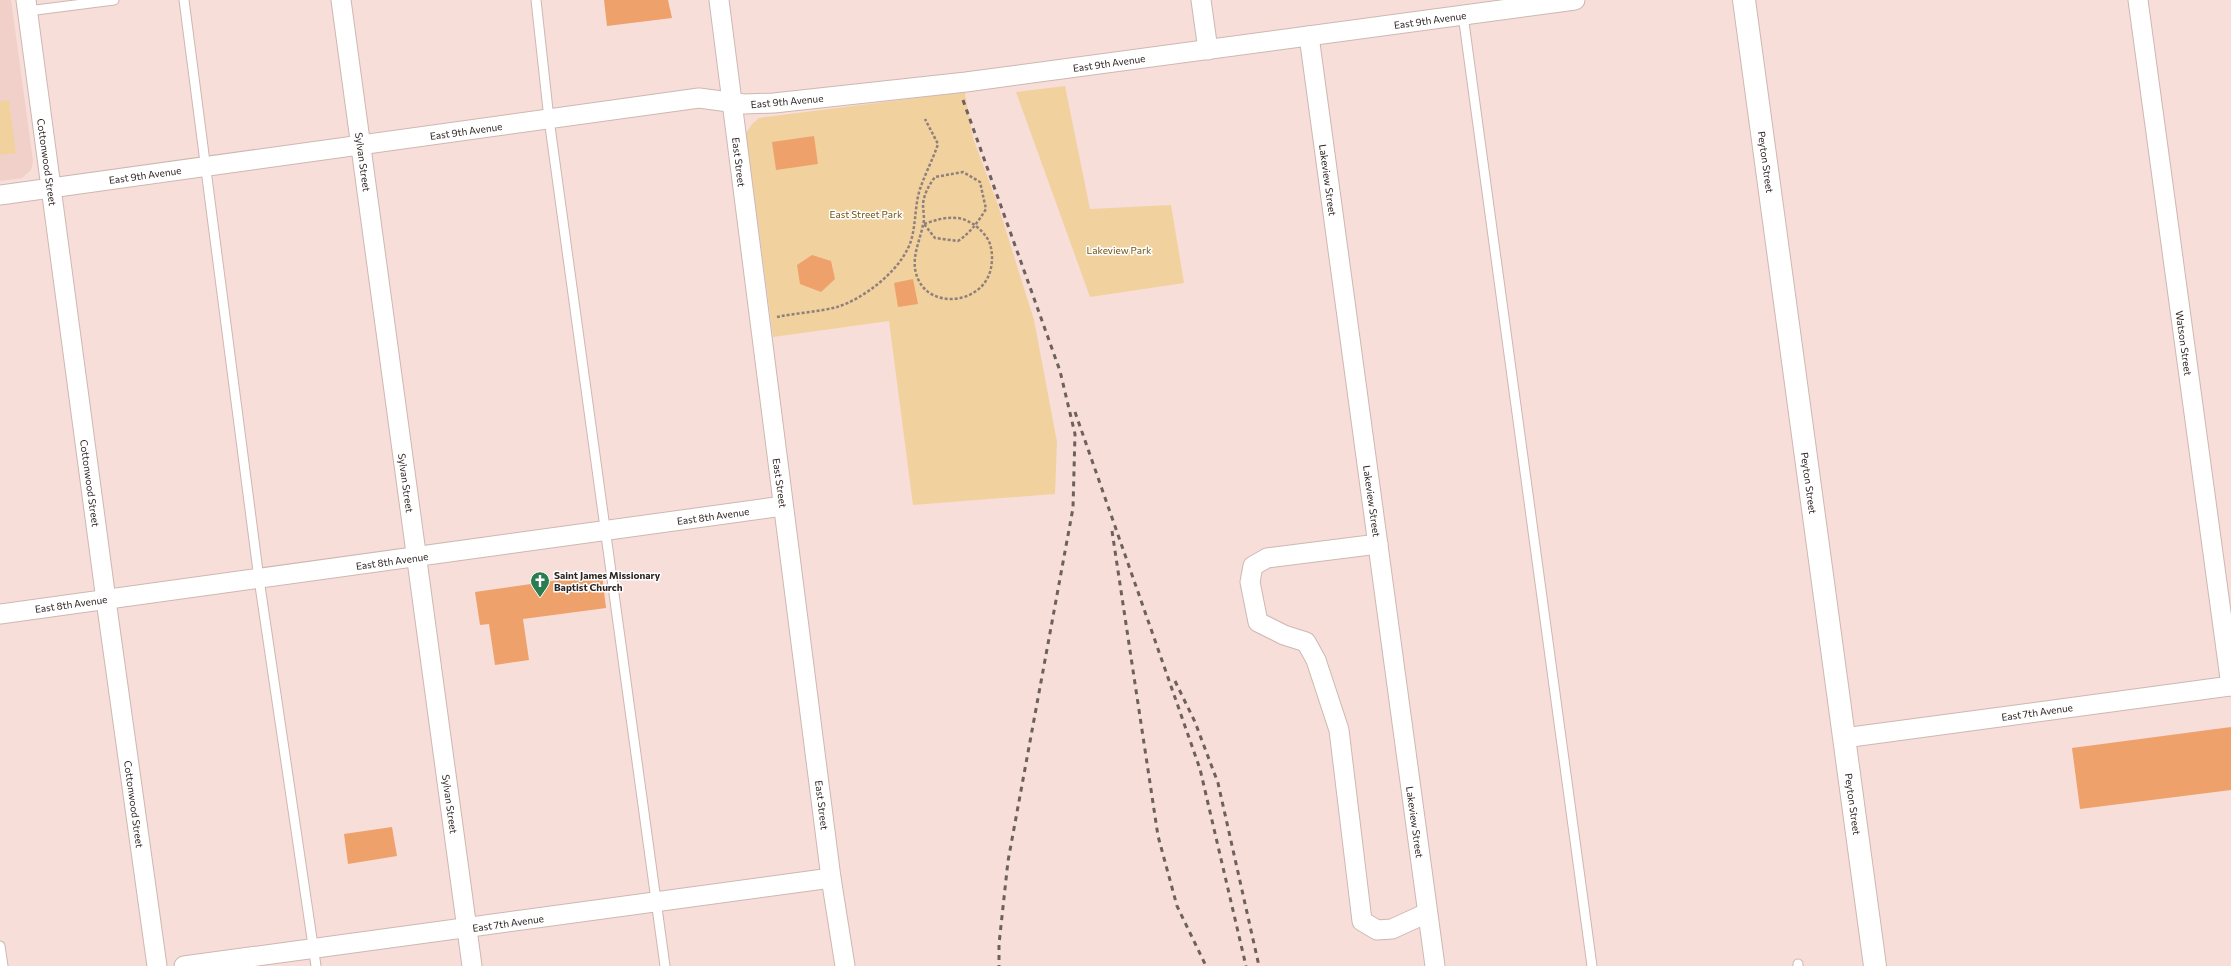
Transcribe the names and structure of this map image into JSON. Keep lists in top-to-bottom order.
{
  "streets": {
    "street": [
      "East 9th Avenue",
      "Cottonwood Street",
      "Sylvan Street",
      "East Street",
      "Peyton Street",
      "Lakeview Street",
      "Watson Street",
      "East 8th Avenue",
      "East 7th Avenue"
    ]
  },
  "crossings": [
    ["East 9th Avenue", "Cottonwood Street"],
    ["East 9th Avenue", "Sylvan Street"],
    ["East 9th Avenue", "East Street"],
    ["East 9th Avenue", "Lakeview Street"],
    ["Cottonwood Street", "East 8th Avenue"],
    ["Sylvan Street", "East 8th Avenue"],
    ["Sylvan Street", "East 7th Avenue"],
    ["East Street", "East 8th Avenue"],
    ["East Street", "East 7th Avenue"],
    ["Peyton Street", "East 7th Avenue"],
    ["Watson Street", "East 7th Avenue"]
  ],
  "parks": ["East Street Park", "Lakeview Park"],
  "places": {
    "church": ["Saint James Missionary Baptist Church"]
  }
}
